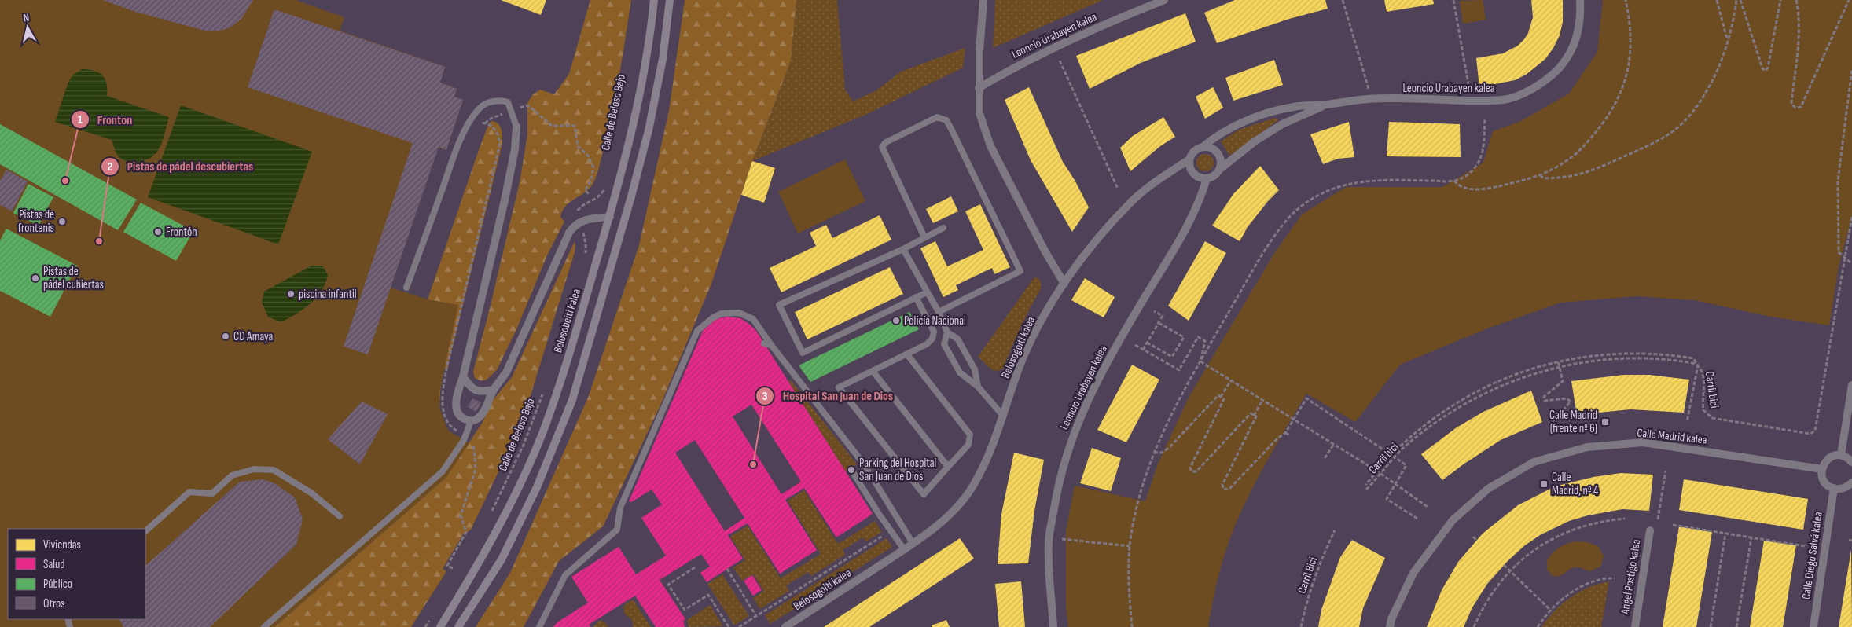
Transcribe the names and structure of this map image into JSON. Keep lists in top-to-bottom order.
{
  "streets": {
    "main road": ["Belosobeiti kalea"],
    "street": [
      "Leoncio Urabayen kalea",
      "Belosogoiti kalea",
      "Calle Madrid kalea",
      "Calle Diego Salvá kalea",
      "Angel Postigo kalea"
    ],
    "path": ["Calle de Beloso Bajo", "Carril bici", "Carril Bici"]
  },
  "places": {
    "other": [
      "Fronton",
      "Pistas de frontenis",
      "Frontón",
      "Pistas de pádel descubiertas",
      "Pistas de pádel cubiertas",
      "piscina infantil",
      "Policía Nacional",
      "CD Amaya",
      "Hospital San Juan de Dios",
      "Parking del Hospital San Juan de Dios"
    ],
    "transit": ["Calle Madrid (frente nº 6)", "Calle Madrid, nº 4"]
  },
  "legend": [
    "Viviendas",
    "Salud",
    "Público",
    "Otros"
  ],
  "north": "top"
}
